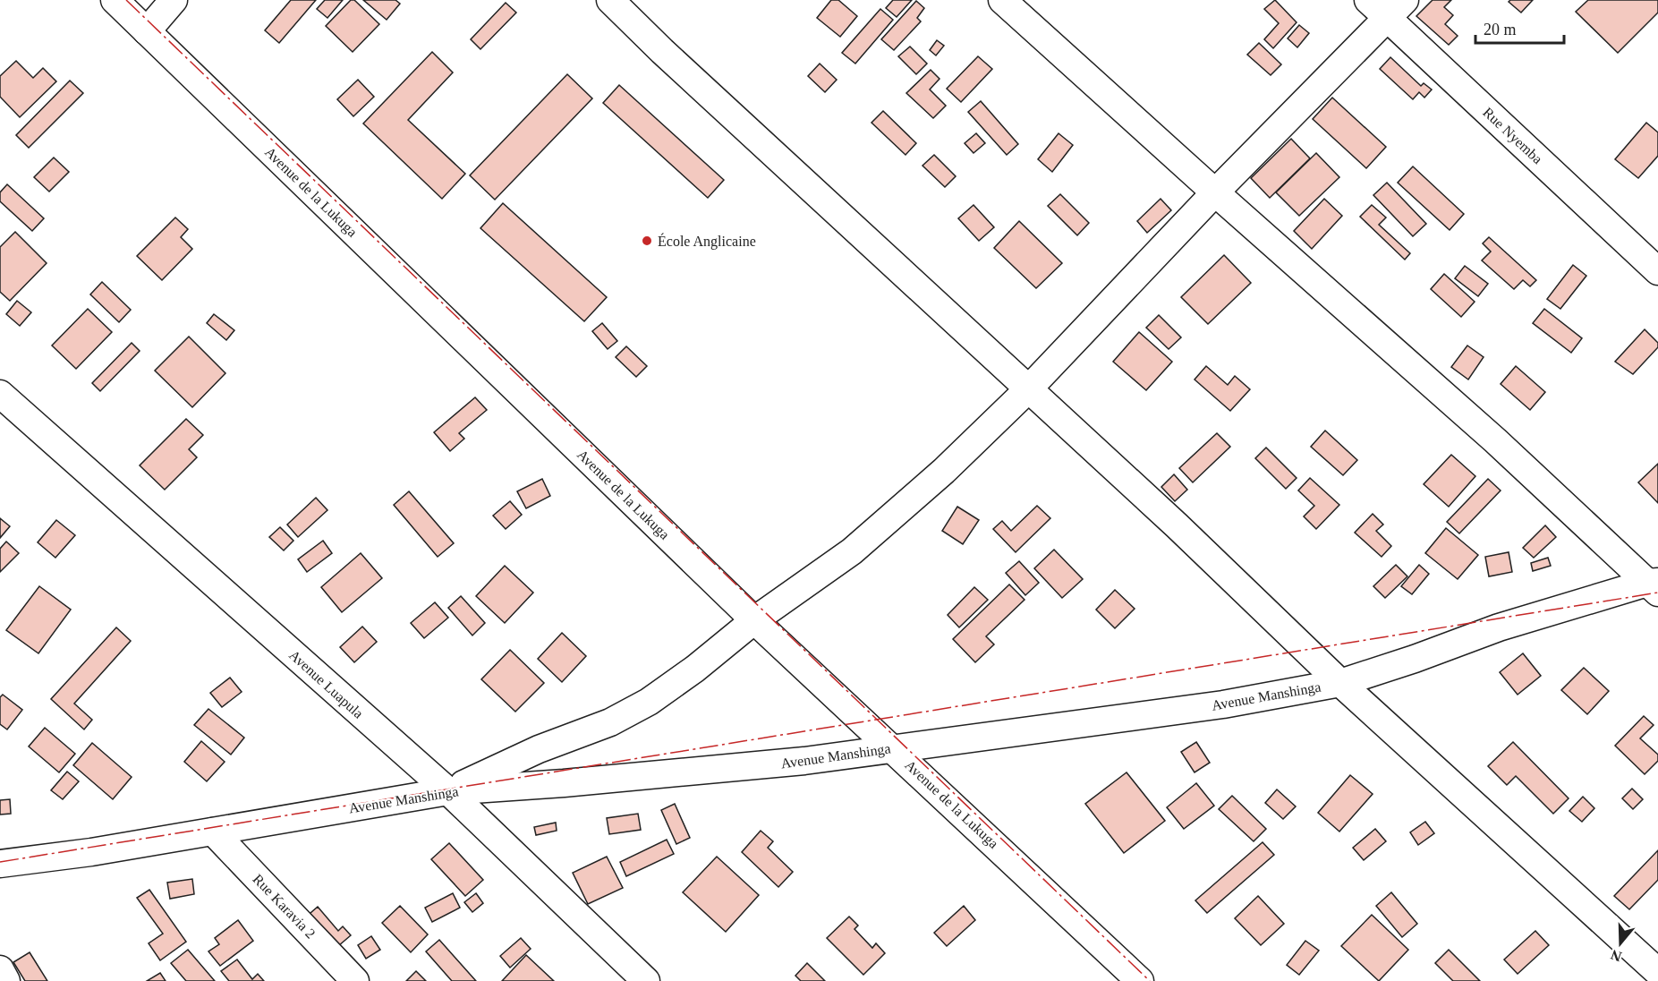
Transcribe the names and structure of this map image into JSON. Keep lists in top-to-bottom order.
{
  "streets": {
    "street": [
      "Rue Nyemba",
      "Avenue de la Lukuga",
      "Avenue Luapula",
      "Avenue Manshinga",
      "Rue Karavia 2"
    ]
  },
  "crossings": [
    ["Avenue de la Lukuga", "Avenue Manshinga"],
    ["Avenue Luapula", "Avenue Manshinga"],
    ["Avenue Manshinga", "Rue Karavia 2"]
  ],
  "places": ["École Anglicaine"],
  "scale_bar": "20 m",
  "north": "bottom"
}
